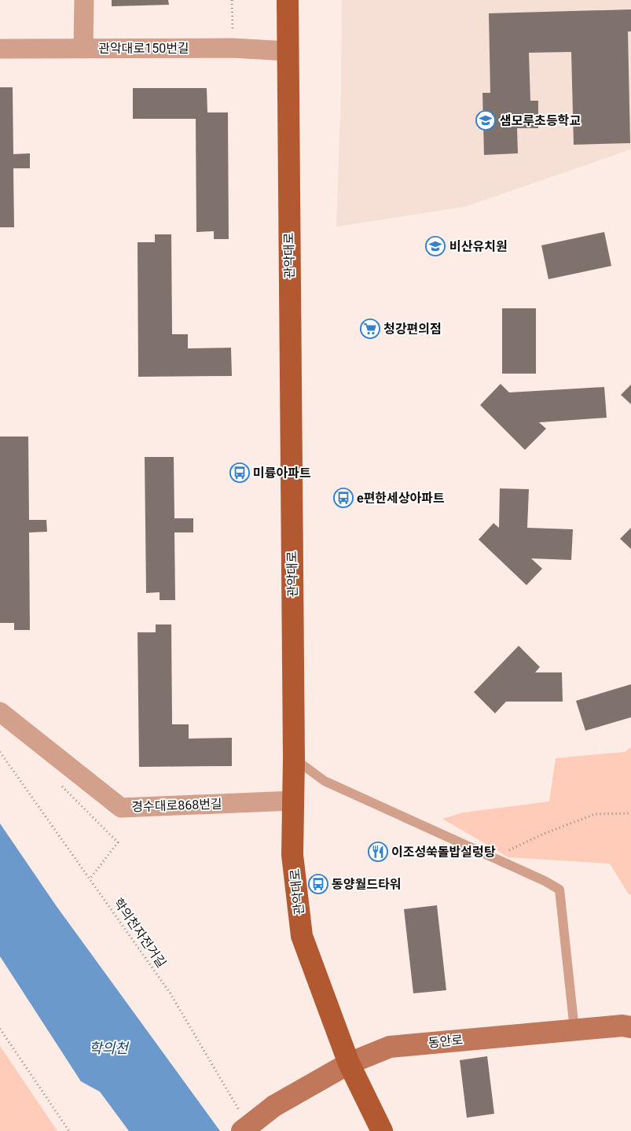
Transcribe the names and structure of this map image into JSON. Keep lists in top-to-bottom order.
{
  "streets": {
    "main road": ["관악대로"],
    "street": ["관악대로150번길", "경수대로868번길", "동안로"],
    "path": ["학의천자전거길"]
  },
  "crossings": [
    ["관악대로150번길", "관악대로"],
    ["관악대로", "경수대로868번길"],
    ["관악대로", "동안로"],
    ["학의천자전거길", "동안로"]
  ],
  "water": ["학의천"],
  "places": {
    "school or university": ["샘모루초등학교", "비산유치원"],
    "supermarket": ["청강편의점"],
    "bus stop": ["미륭아파트", "e편한세상아파트", "동양월드타워"],
    "restaurant": ["이조성쑥돌밥설렁탕"]
  }
}
